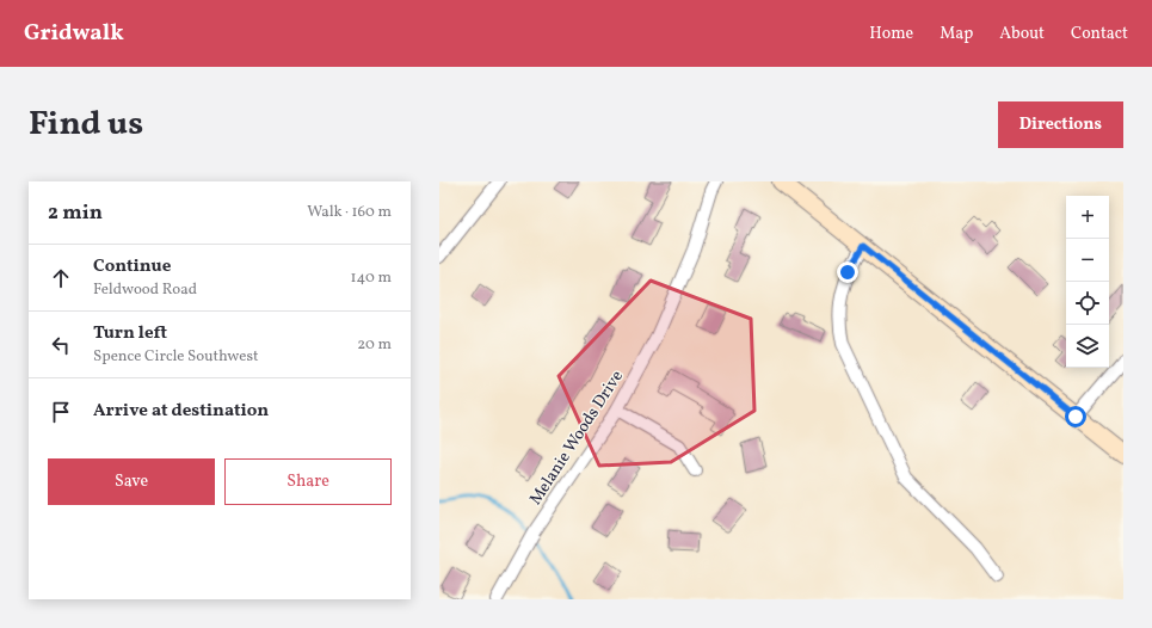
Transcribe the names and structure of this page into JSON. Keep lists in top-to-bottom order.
{
  "streets": {
    "street": ["Melanie Woods Drive"]
  },
  "page": {
    "header": "Gridwalk",
    "nav": [
      "Home",
      "Map",
      "About",
      "Contact"
    ],
    "title": "Find us",
    "buttons": [
      "Directions",
      ["Save", "Share"]
    ],
    "heading": ["2 min", "Walk · 160 m"],
    "map_buttons": ["+", "−"],
    "list": [
      ["Continue", "Feldwood Road", "140 m"],
      ["Turn left", "Spence Circle Southwest", "20 m"],
      "Arrive at destination"
    ]
  }
}
